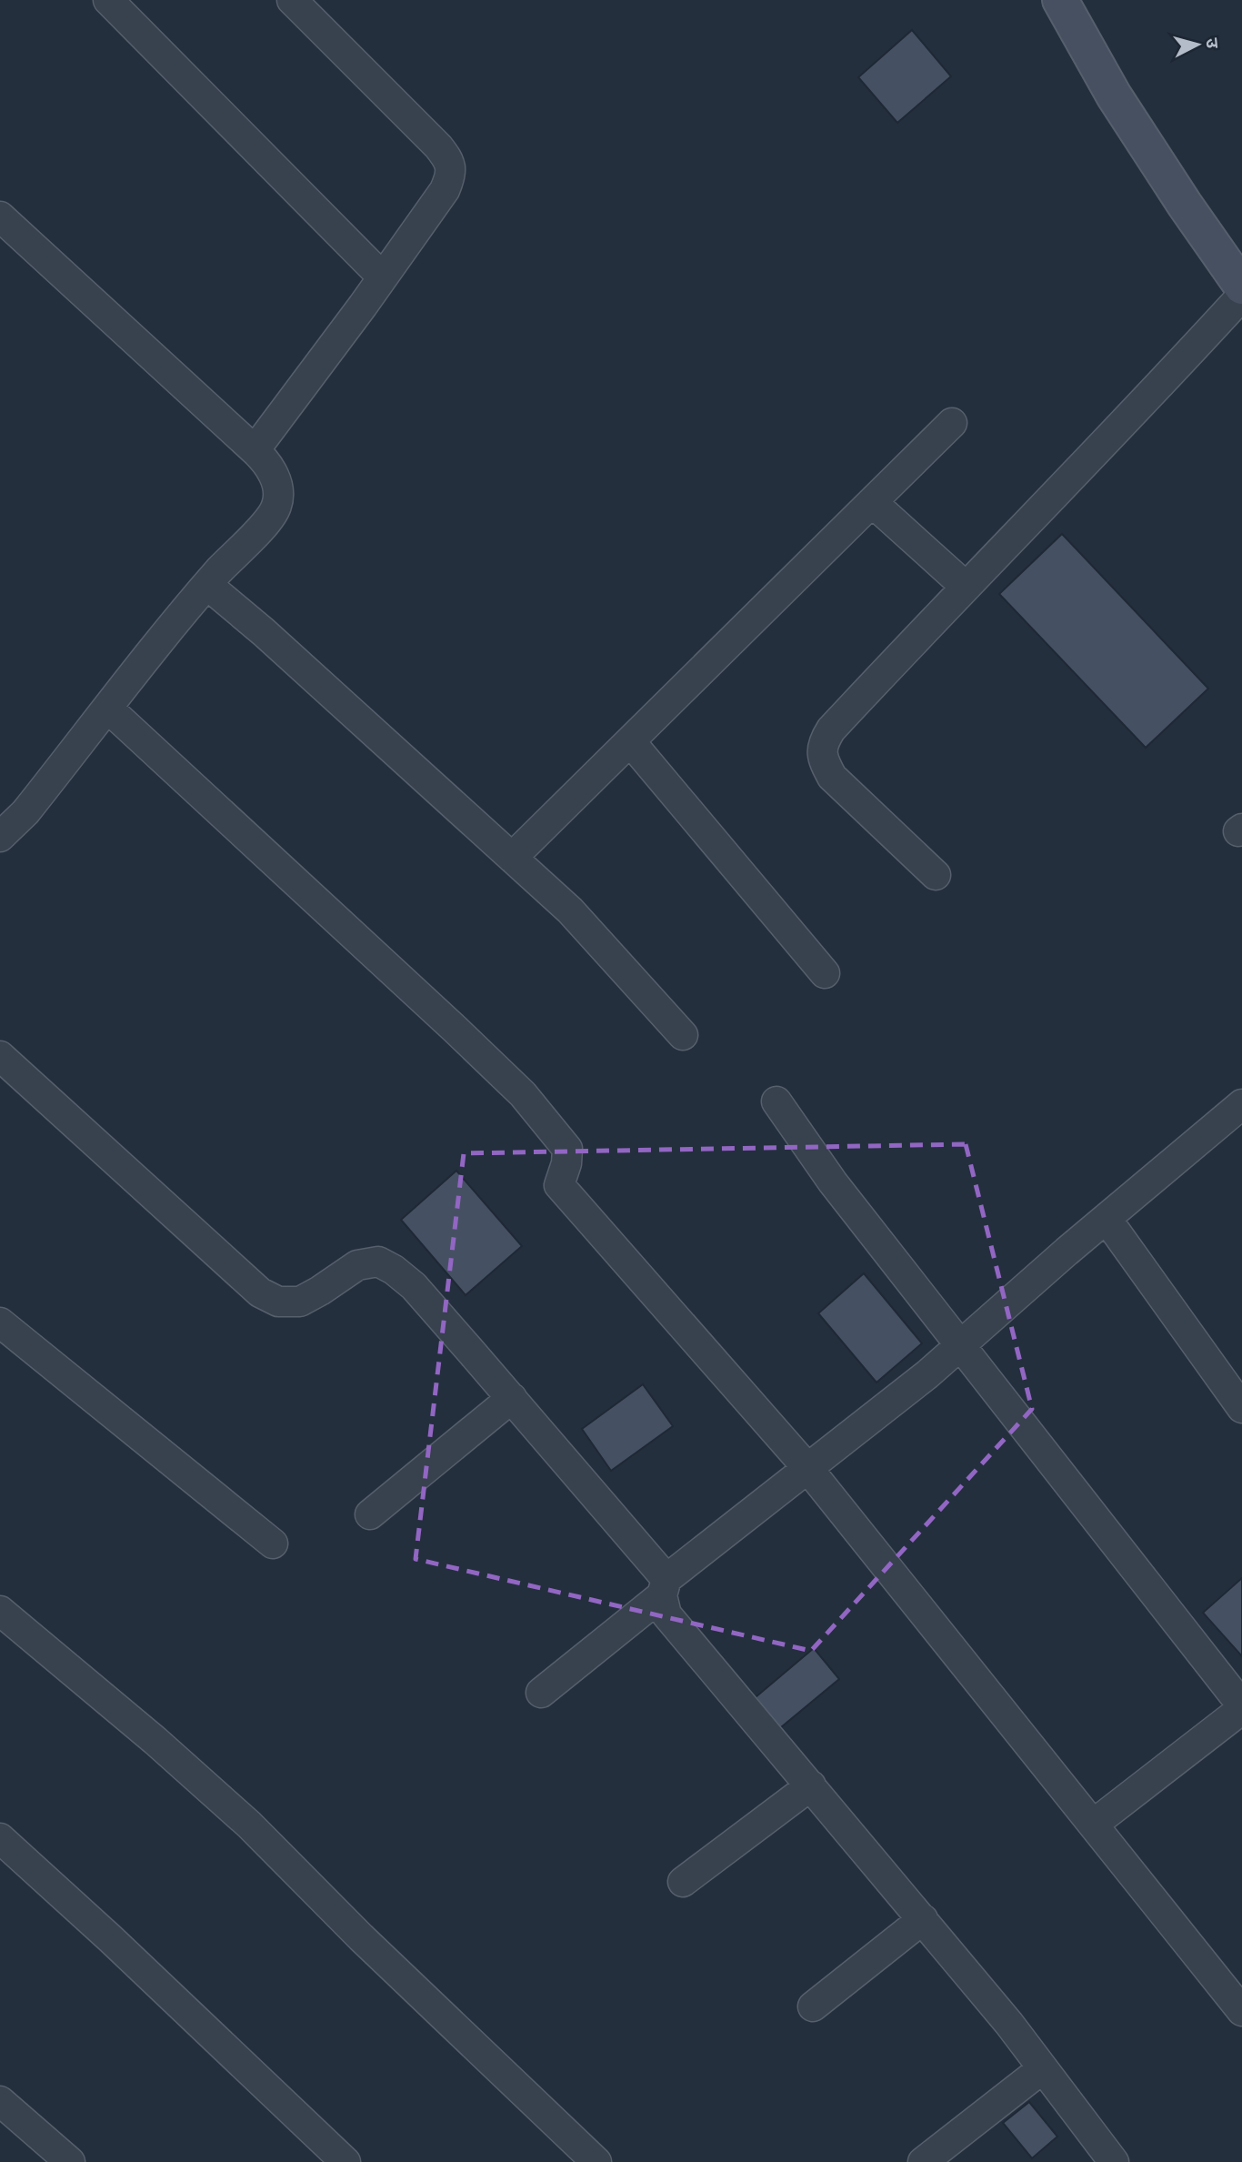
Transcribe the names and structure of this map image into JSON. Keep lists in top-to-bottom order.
{
  "north": "right"
}
